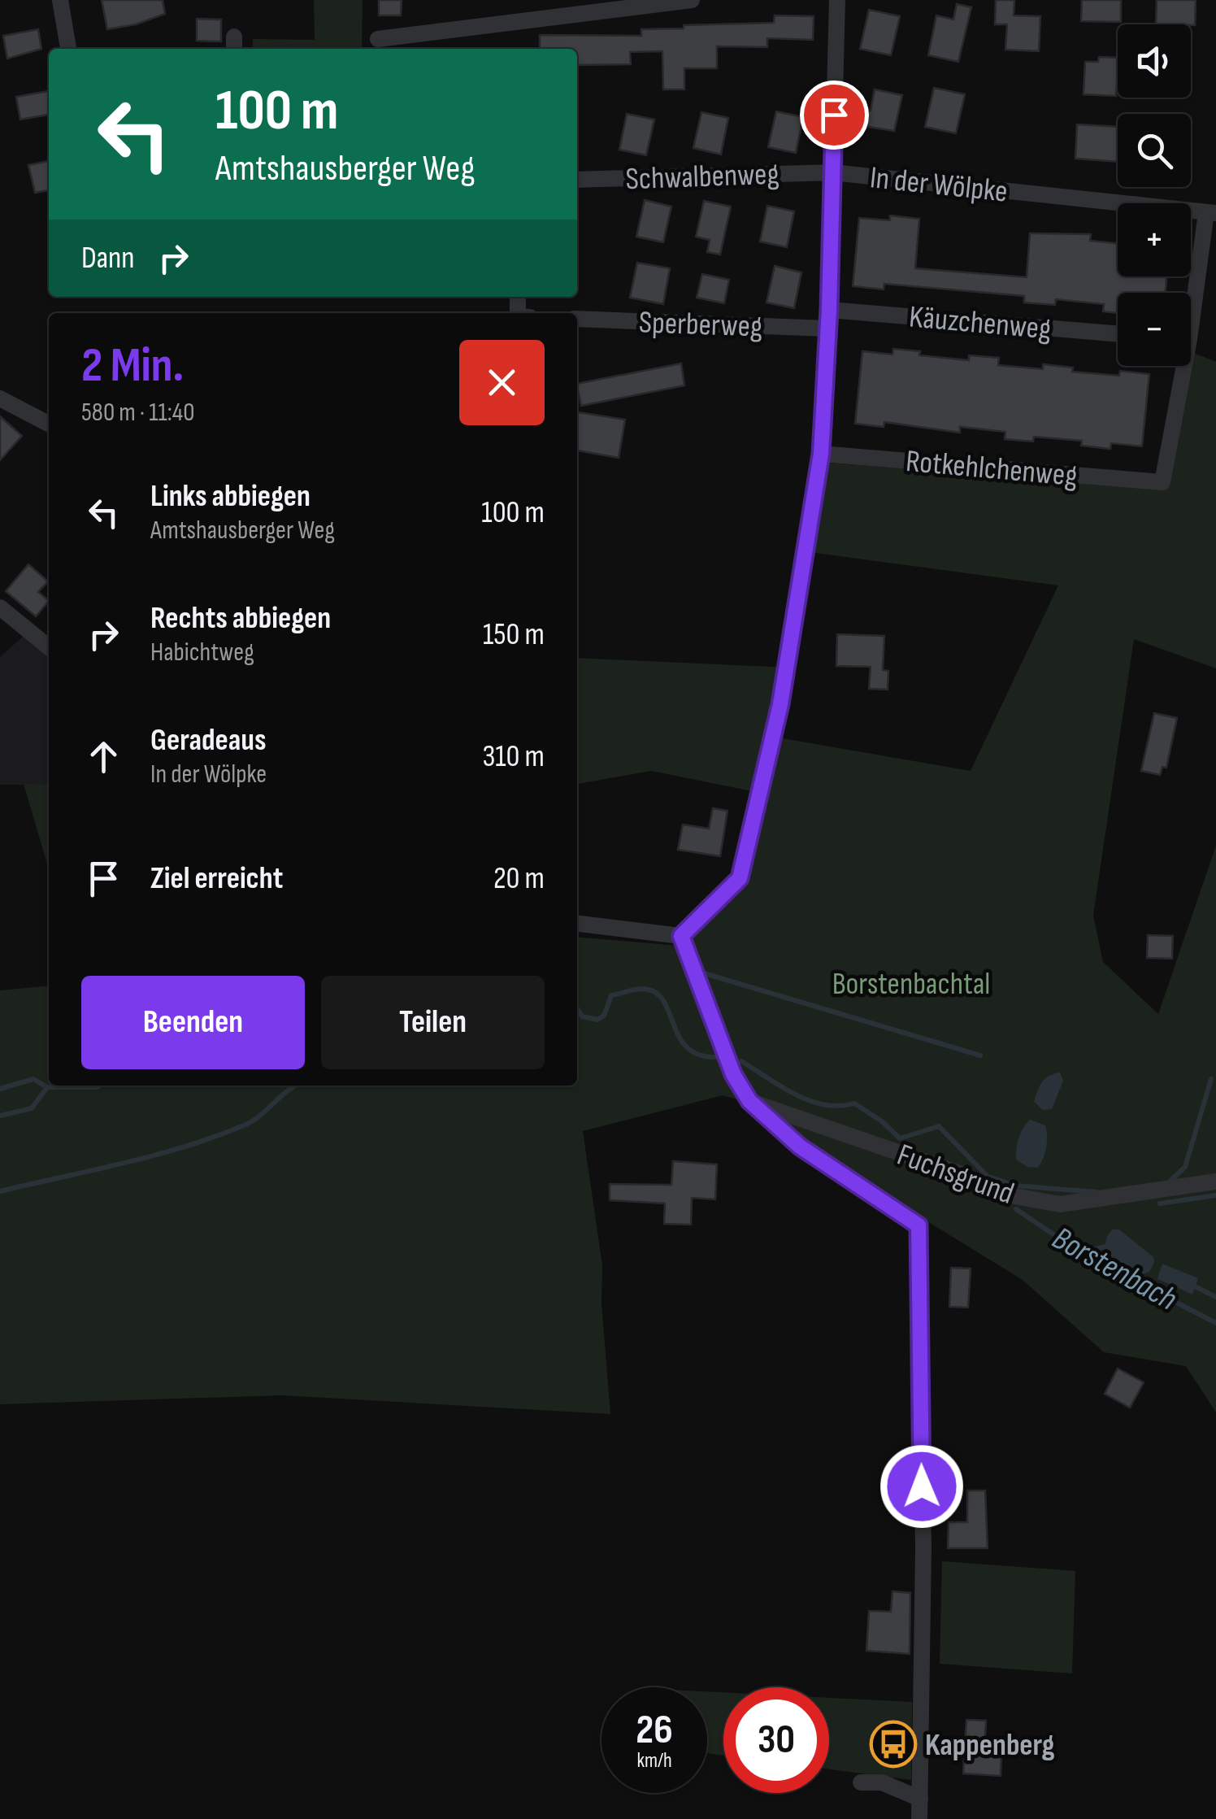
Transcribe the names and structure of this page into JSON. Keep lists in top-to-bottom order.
{
  "streets": {
    "street": [
      "Schwalbenweg",
      "In der Wölpke",
      "Käuzchenweg",
      "Sperberweg",
      "Rotkehlchenweg",
      "Fuchsgrund"
    ]
  },
  "crossings": [
    ["Schwalbenweg", "In der Wölpke"]
  ],
  "water": ["Borstenbach"],
  "parks": ["Borstenbachtal"],
  "places": {
    "bus stop": ["Kappenberg"]
  },
  "page": {
    "map_buttons": ["+", "−"],
    "turn": ["100 m", "Amtshausberger Weg"],
    "then": "Dann",
    "heading": ["2 Min.", "580 m · 11:40"],
    "list": [
      {
        "name": "Links abbiegen",
        "note": "Amtshausberger Weg",
        "value": "100 m"
      },
      {
        "name": "Rechts abbiegen",
        "note": "Habichtweg",
        "value": "150 m"
      },
      {
        "name": "Geradeaus",
        "note": "In der Wölpke",
        "value": "310 m"
      },
      {
        "name": "Ziel erreicht",
        "value": "20 m"
      }
    ],
    "buttons": ["Beenden", "Teilen"],
    "speed": "26 km/h",
    "limit": "30"
  }
}
